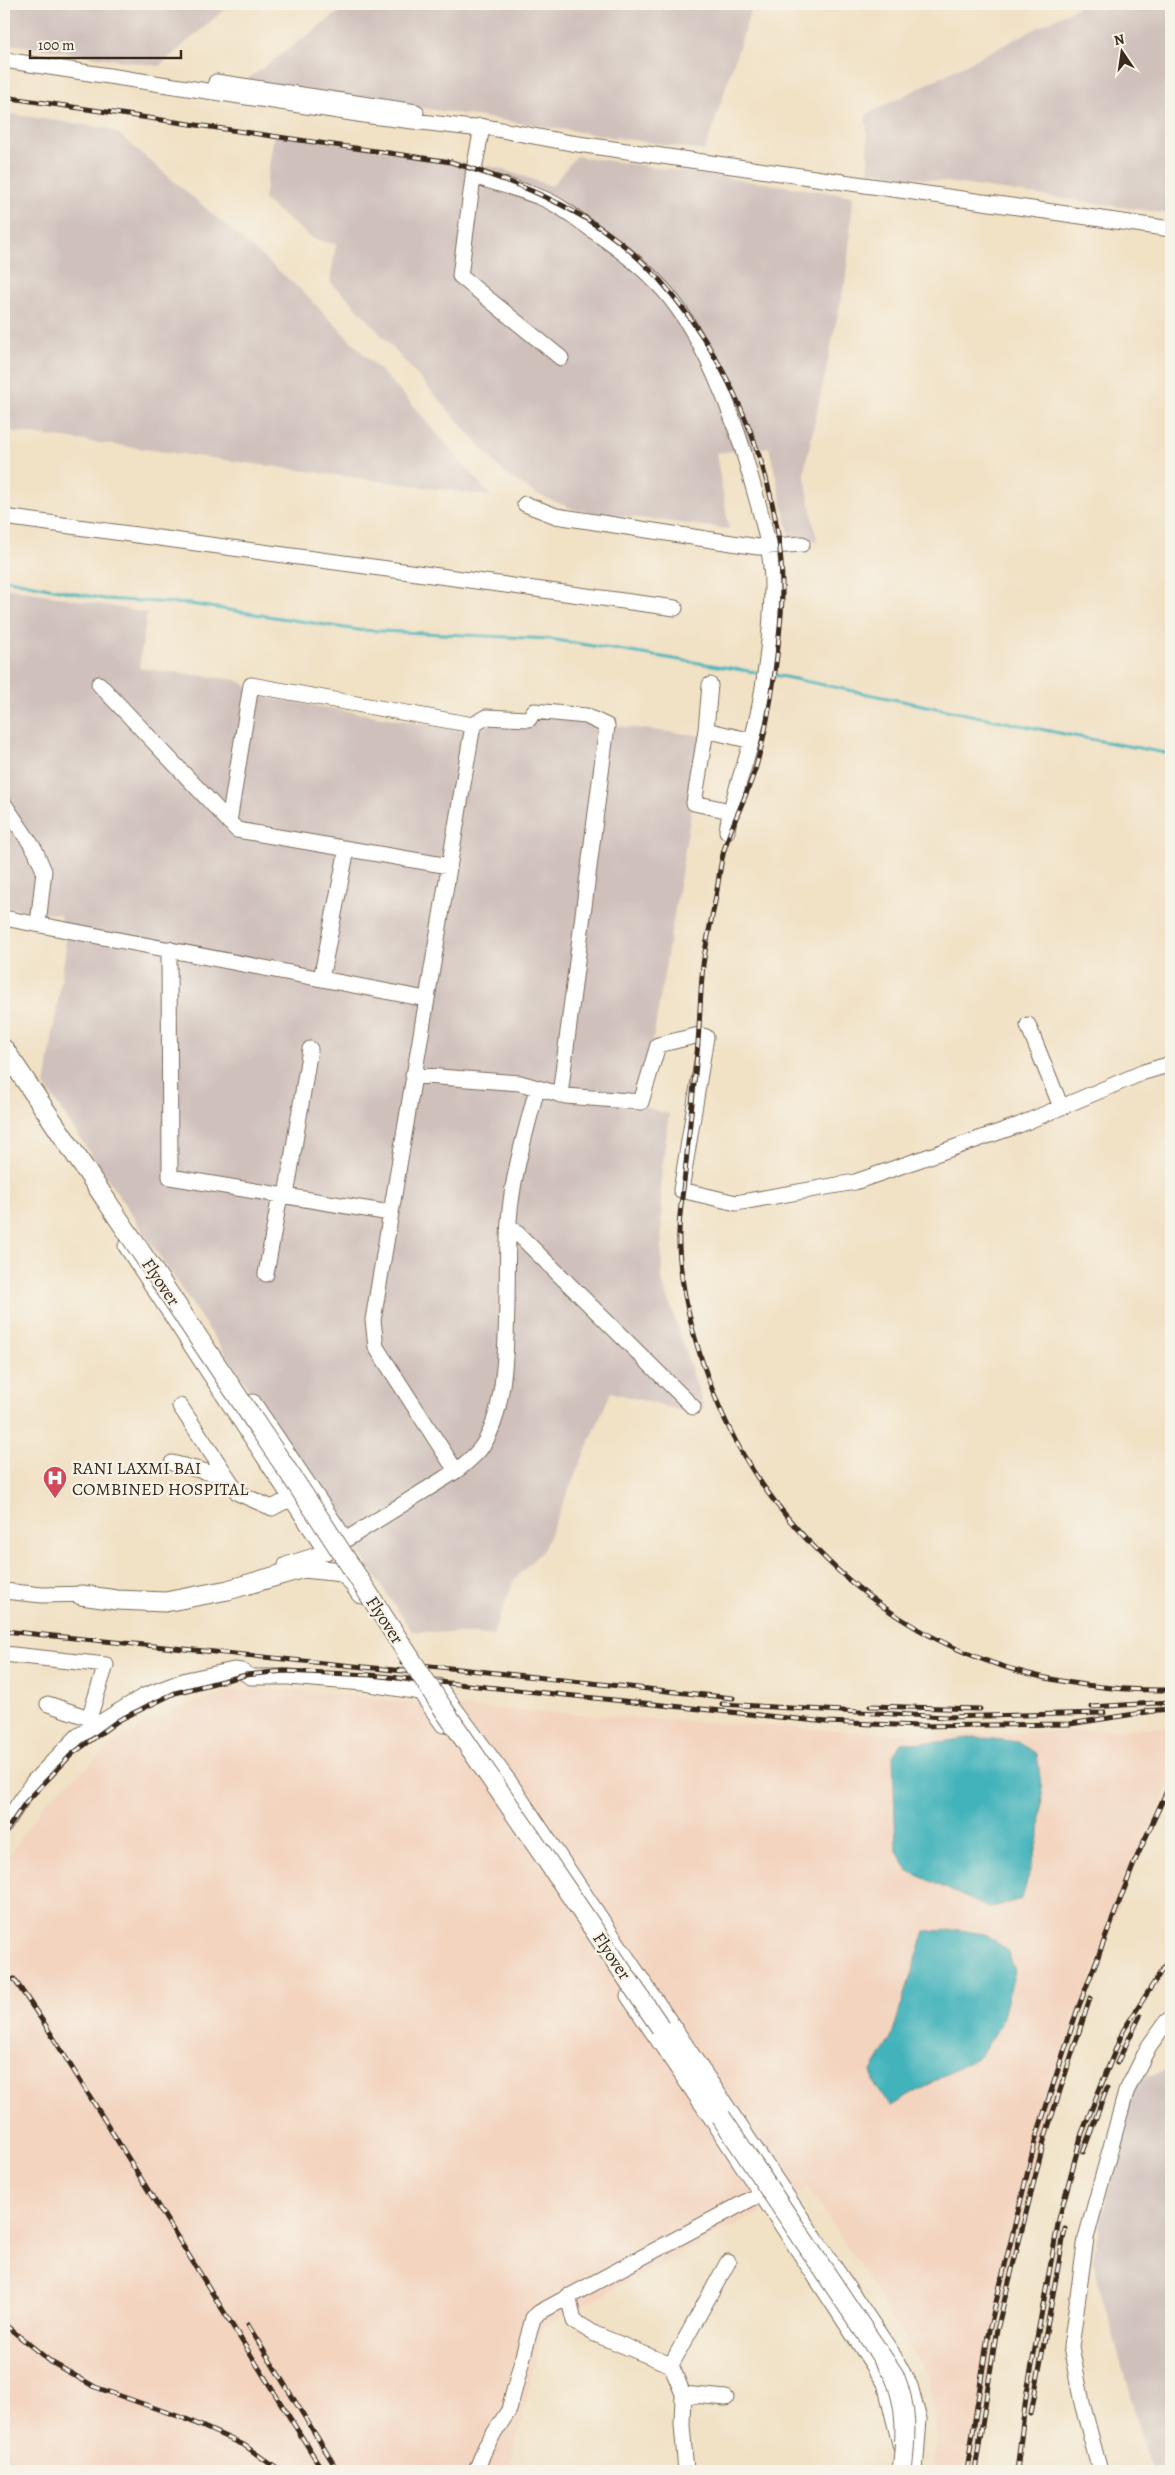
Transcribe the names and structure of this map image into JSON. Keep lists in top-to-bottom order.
{
  "streets": {
    "main road": ["Flyover"]
  },
  "places": {
    "hospital": ["RANI LAXMI BAI COMBINED HOSPITAL"]
  },
  "scale_bar": "100 m",
  "north": "top"
}
